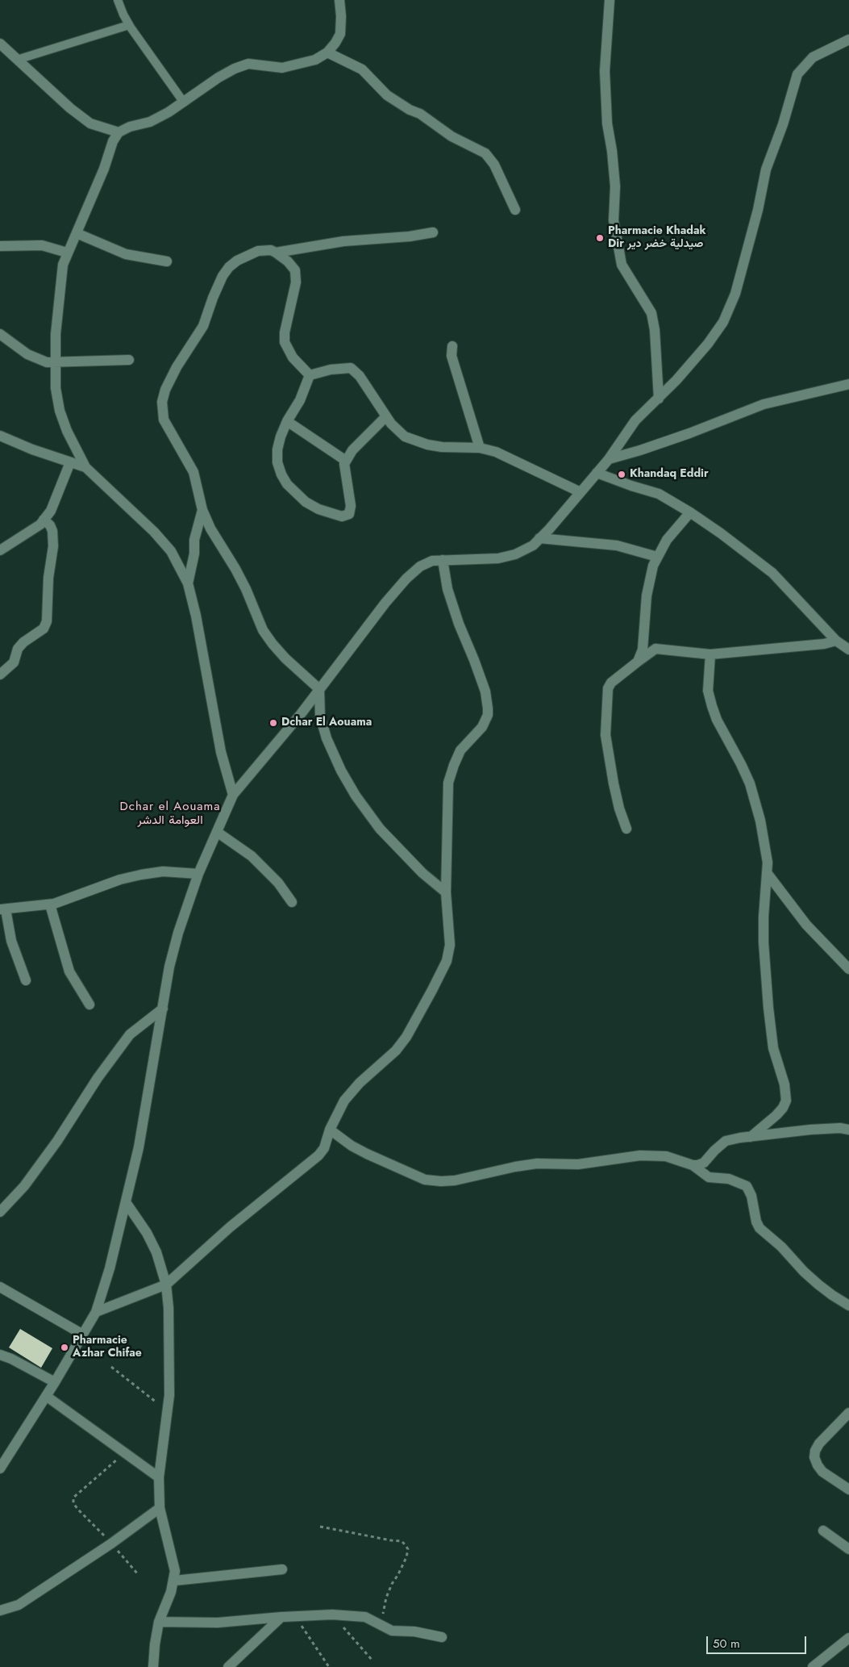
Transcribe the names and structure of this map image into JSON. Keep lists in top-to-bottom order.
{
  "districts": ["Dchar el Aouama العوامة الدشر"],
  "places": [
    "Pharmacie Khadak Dir صيدلية خضر دير",
    "Khandaq Eddir",
    "Dchar El Aouama",
    "Pharmacie Azhar Chifae"
  ],
  "scale_bar": "50 m"
}
